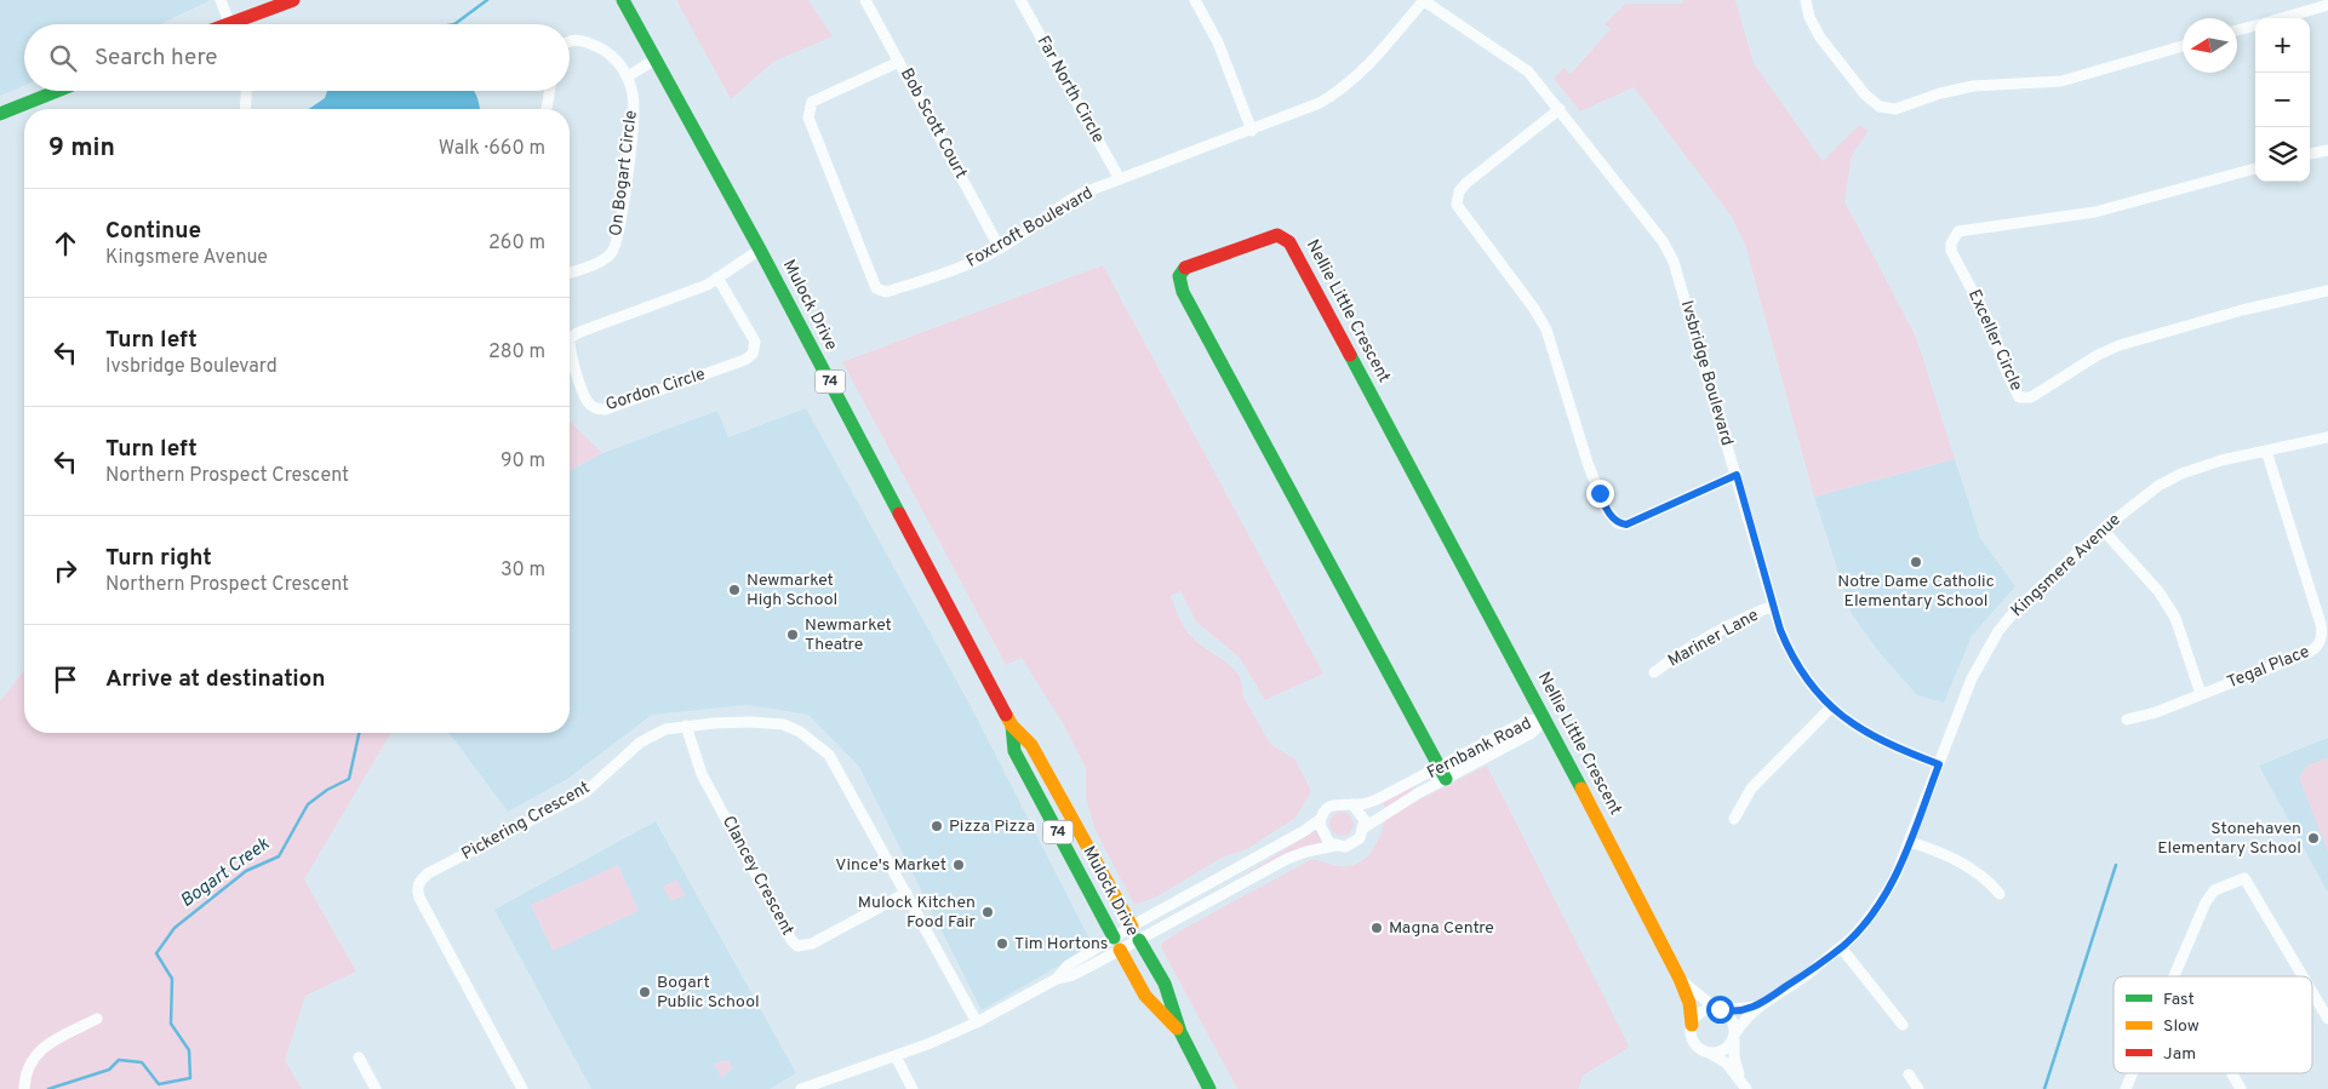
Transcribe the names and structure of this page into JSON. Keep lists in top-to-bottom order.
{
  "streets": {
    "main road": ["Mulock Drive", "Nellie Little Crescent", "74"],
    "street": [
      "Far North Circle",
      "Bob Scott Court",
      "On Bogart Circle",
      "Foxcroft Boulevard",
      "Exceller Circle",
      "Ivsbridge Boulevard",
      "Gordon Circle",
      "Kingsmere Avenue",
      "Mariner Lane",
      "Tegal Place",
      "Fernbank Road",
      "Pickering Crescent",
      "Clancey Crescent"
    ]
  },
  "crossings": [
    ["Far North Circle", "Foxcroft Boulevard"],
    ["Bob Scott Court", "Foxcroft Boulevard"],
    ["Foxcroft Boulevard", "Ivsbridge Boulevard"],
    ["Mulock Drive", "Gordon Circle"],
    ["Nellie Little Crescent", "Kingsmere Avenue"],
    ["Nellie Little Crescent", "Fernbank Road"],
    ["Ivsbridge Boulevard", "Kingsmere Avenue"],
    ["Ivsbridge Boulevard", "Mariner Lane"],
    ["Kingsmere Avenue", "Tegal Place"],
    ["Pickering Crescent", "Clancey Crescent"]
  ],
  "water": ["Bogart Creek"],
  "places": [
    "Notre Dame Catholic Elementary School",
    "Newmarket High School",
    "Newmarket Theatre",
    "Pizza Pizza",
    "Stonehaven Elementary School",
    "Vince's Market",
    "Mulock Kitchen Food Fair",
    "Magna Centre",
    "Tim Hortons",
    "Bogart Public School"
  ],
  "legend": ["Fast", "Slow", "Jam"],
  "north": "left",
  "page": {
    "map_buttons": ["+", "−"],
    "search": "Search here",
    "heading": ["9 min", "Walk · 660 m"],
    "list": [
      ["Continue", "Kingsmere Avenue", "260 m"],
      ["Turn left", "Ivsbridge Boulevard", "280 m"],
      ["Turn left", "Northern Prospect Crescent", "90 m"],
      ["Turn right", "Northern Prospect Crescent", "30 m"],
      "Arrive at destination"
    ]
  }
}
